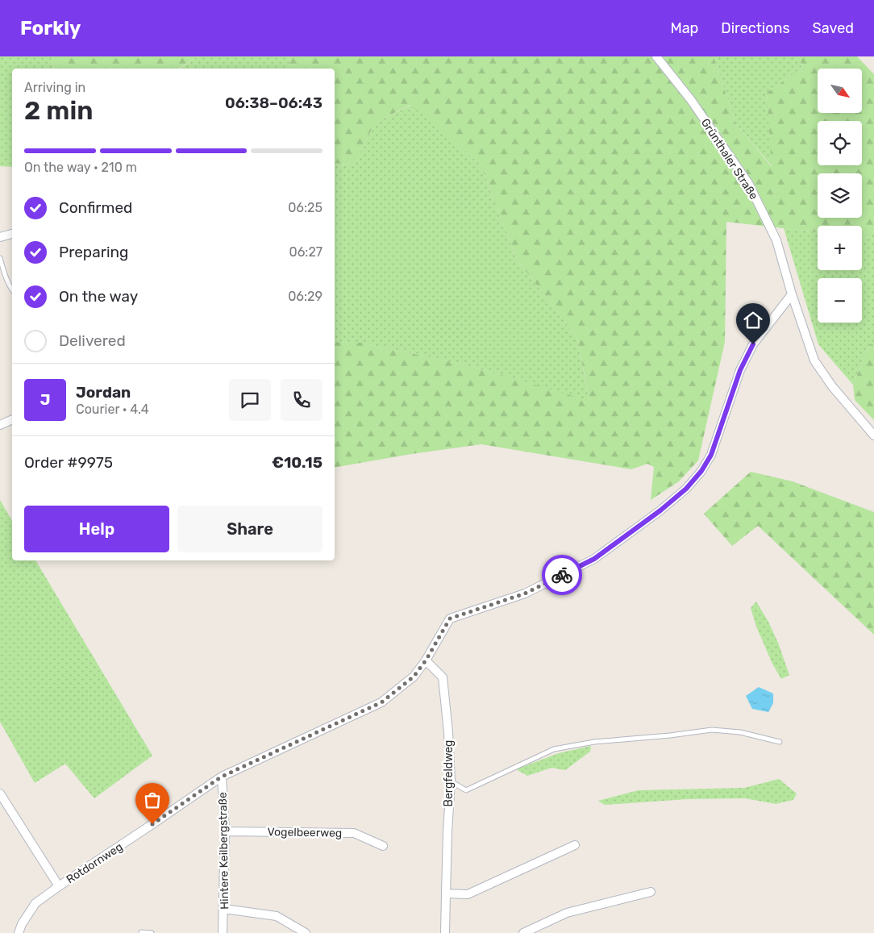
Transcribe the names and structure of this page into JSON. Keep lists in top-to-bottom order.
{
  "streets": {
    "street": [
      "Grünthaler Straße",
      "Bergfeldweg",
      "Vogelbeerweg",
      "Hintere Keilbergstraße",
      "Rotdornweg"
    ]
  },
  "crossings": [
    ["Grünthaler Straße", "Hintere Keilbergstraße"],
    ["Bergfeldweg", "Hintere Keilbergstraße"],
    ["Vogelbeerweg", "Hintere Keilbergstraße"],
    ["Hintere Keilbergstraße", "Rotdornweg"]
  ],
  "north": "bottom right",
  "page": {
    "header": "Forkly",
    "nav": ["Map", "Directions", "Saved"],
    "map_buttons": ["+", "−"],
    "heading": ["2 min", "Arriving in", "06:38–06:43"],
    "panel": [
      "Jordan",
      "Courier · 4.4",
      "Order #9975",
      "€10.15"
    ],
    "bar": "On the way · 210 m",
    "list": [
      ["Confirmed", "06:25"],
      ["Preparing", "06:27"],
      ["On the way", "06:29"],
      "Delivered"
    ],
    "round": "J",
    "buttons": ["Help", "Share"]
  }
}
